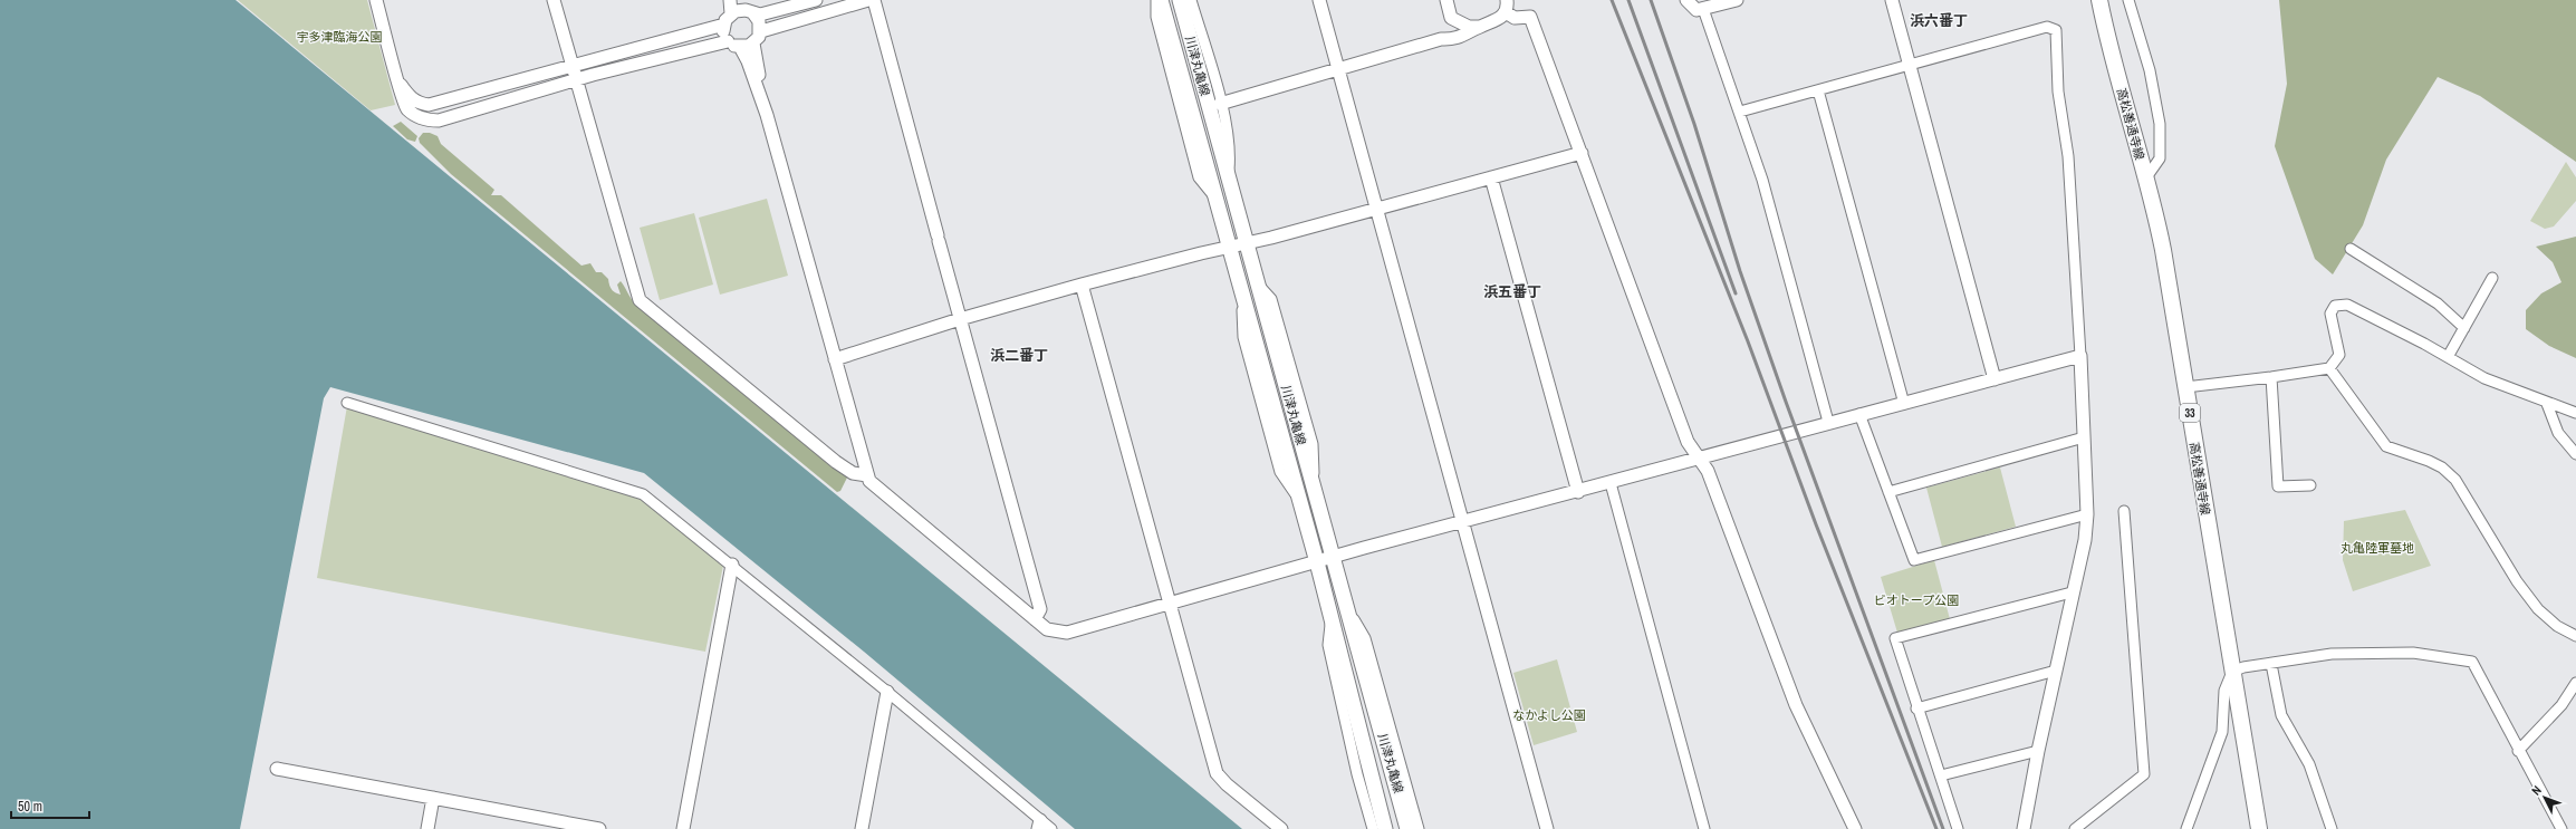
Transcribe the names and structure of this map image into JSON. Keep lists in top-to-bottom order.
{
  "streets": {
    "main road": ["川津丸亀線", "高松善通寺線", "33"]
  },
  "districts": ["浜六番丁", "浜五番丁", "浜二番丁"],
  "parks": [
    "宇多津臨海公園",
    "丸亀陸軍墓地",
    "ビオトープ公園",
    "なかよし公園"
  ],
  "scale_bar": "50 m",
  "north": "top left"
}
